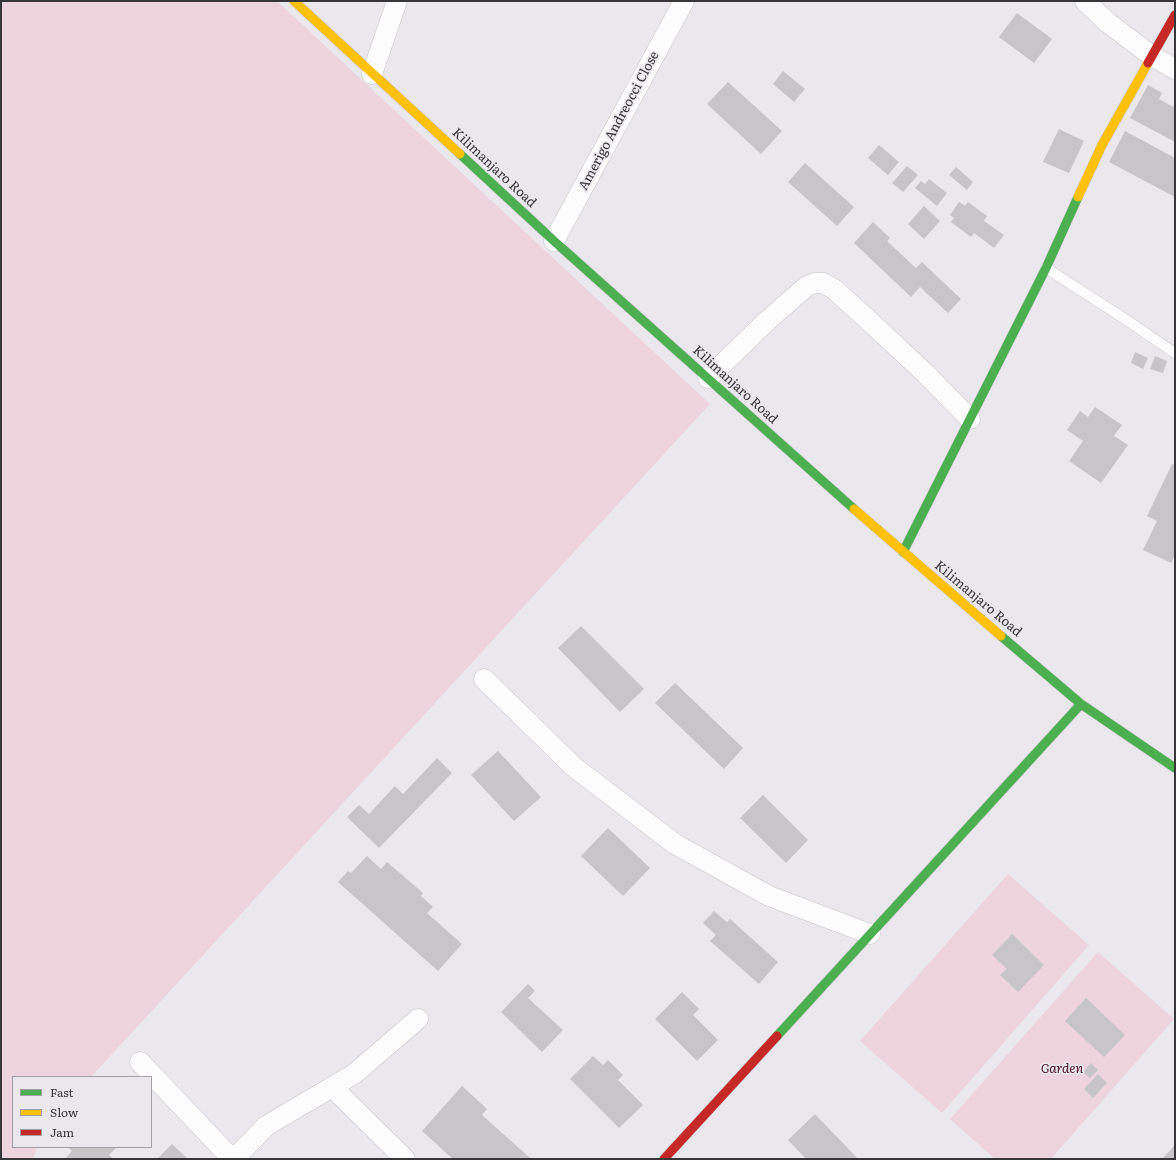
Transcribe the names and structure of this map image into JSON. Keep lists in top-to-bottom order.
{
  "streets": {
    "street": ["Amerigo Andreocci Close", "Kilimanjaro Road"]
  },
  "crossings": [
    ["Amerigo Andreocci Close", "Kilimanjaro Road"]
  ],
  "parks": ["Garden"],
  "legend": ["Fast", "Slow", "Jam"]
}
